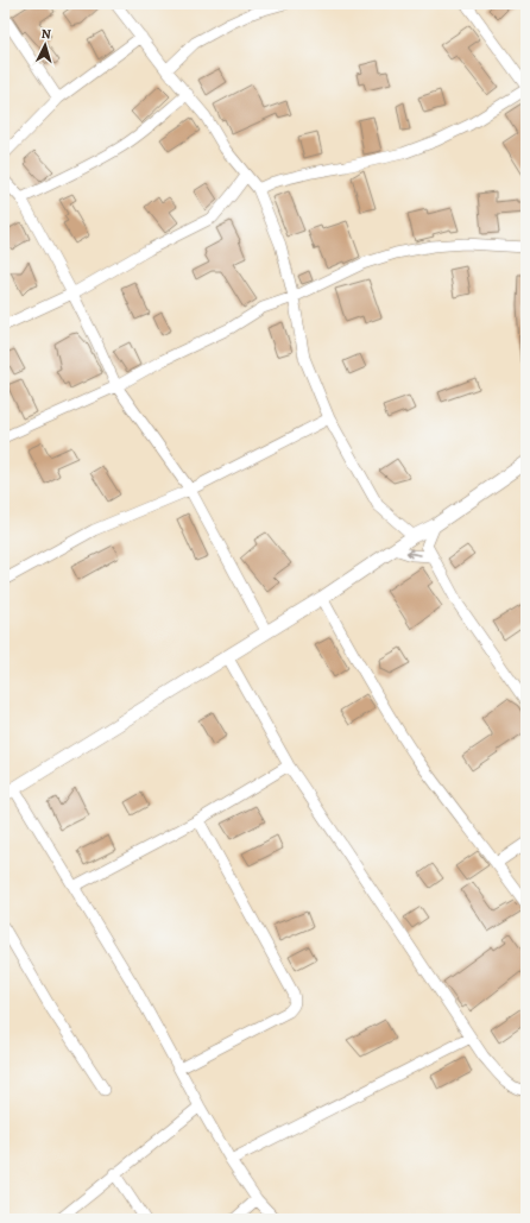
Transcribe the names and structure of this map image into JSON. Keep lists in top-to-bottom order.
{
  "north": "top"
}
